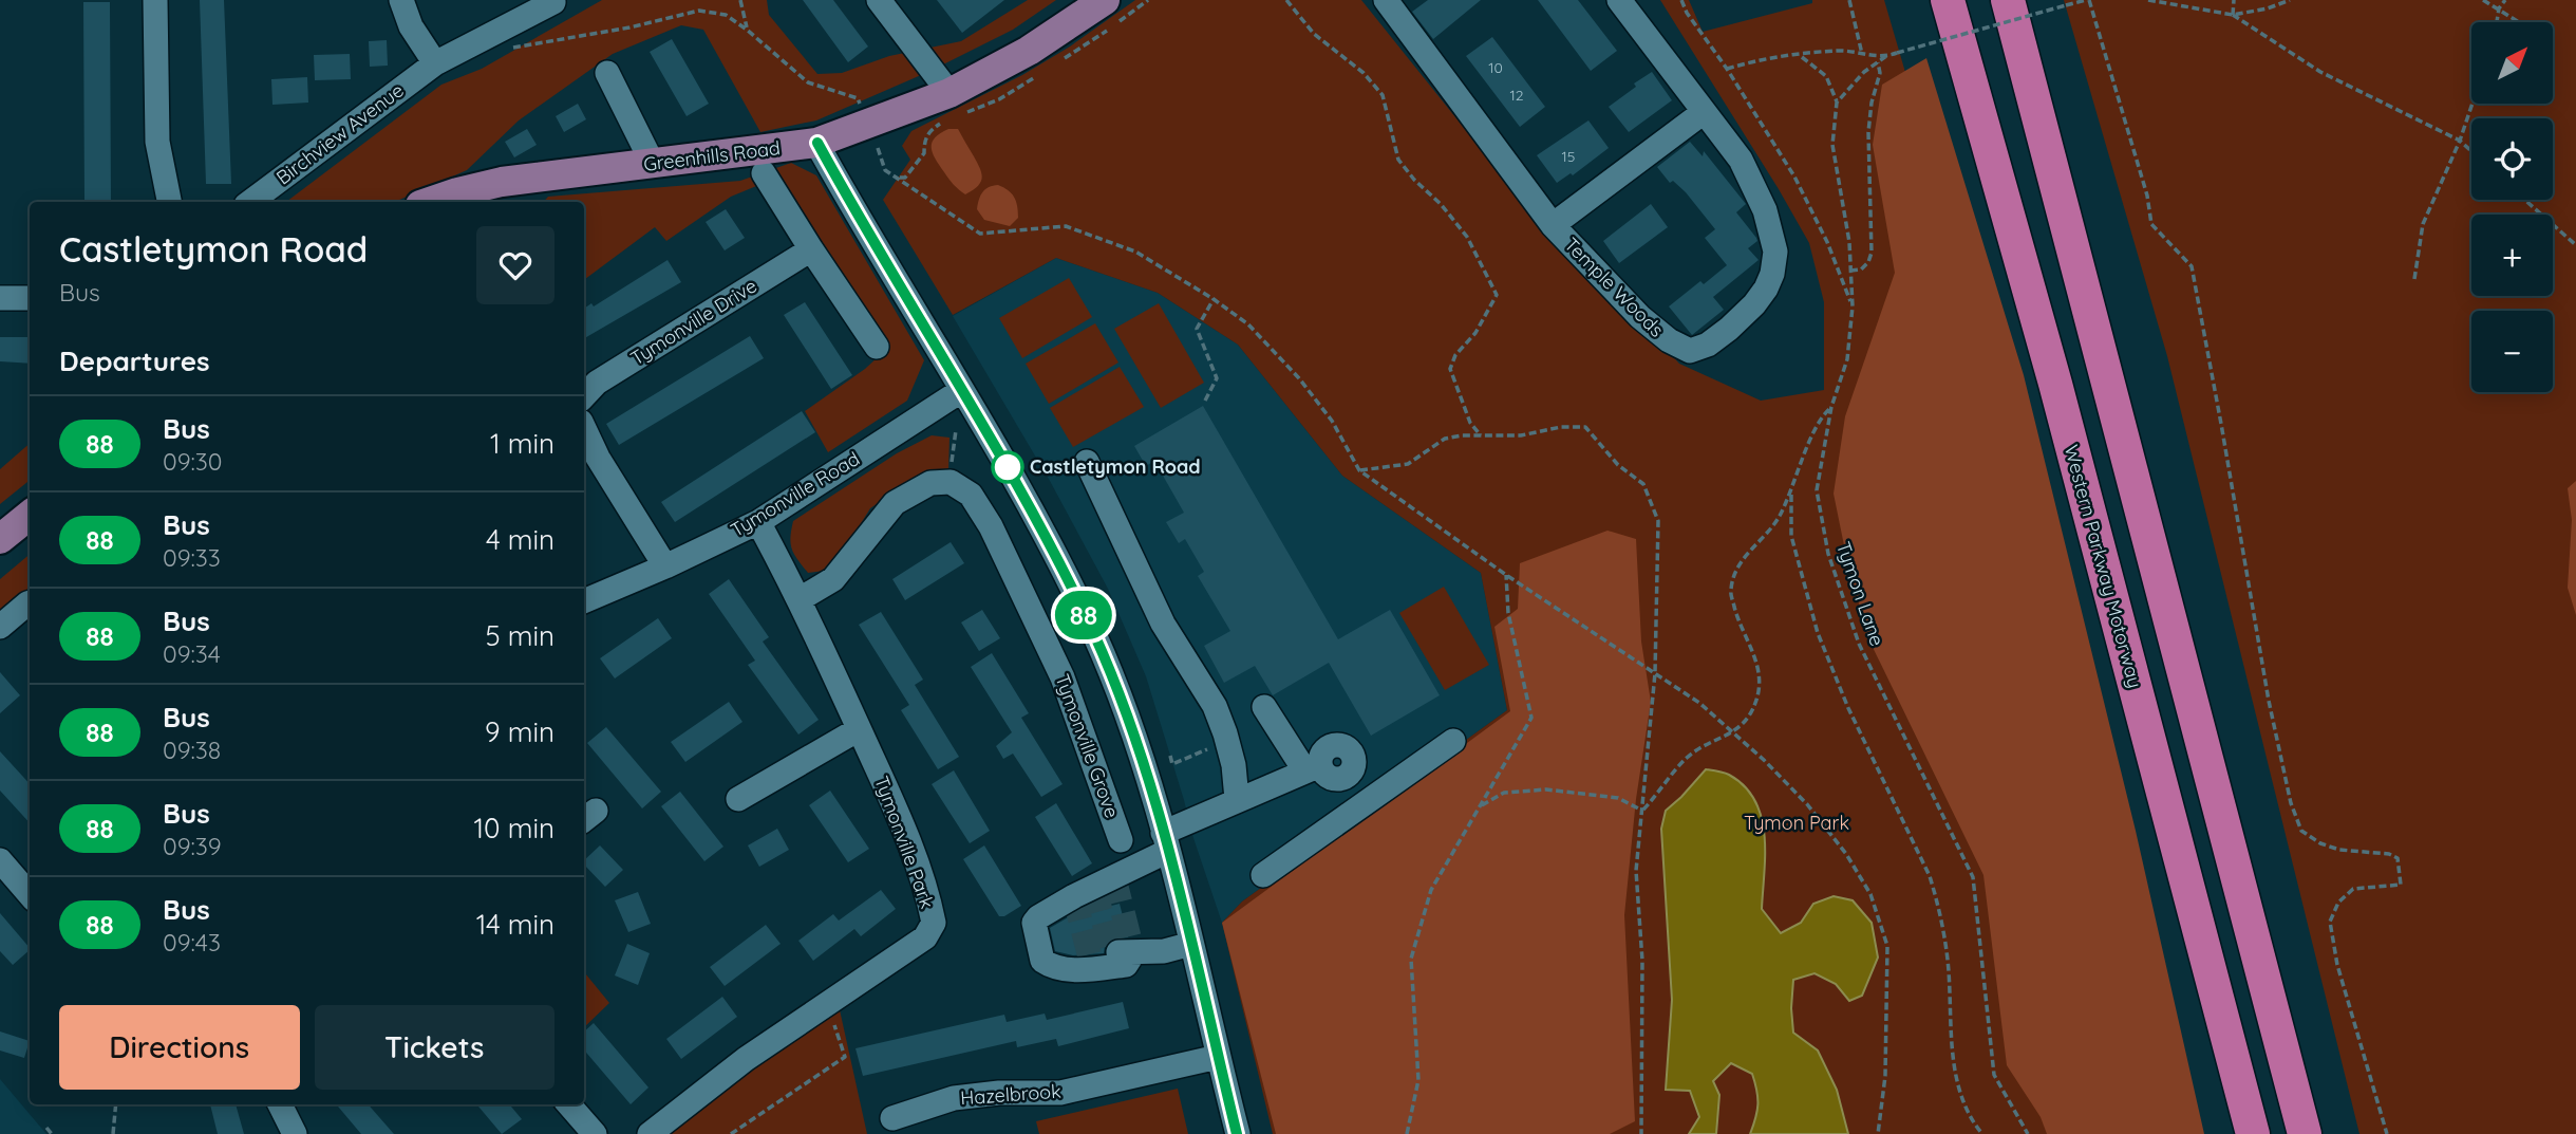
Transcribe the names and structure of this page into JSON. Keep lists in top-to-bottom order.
{
  "streets": {
    "highway": ["Western Parkway Motorway"],
    "main road": ["Greenhills Road"],
    "street": [
      "Birchview Avenue",
      "Temple Woods",
      "Tymonville Drive",
      "Tymonville Road",
      "Tymonville Grove",
      "Tymonville Park",
      "Hazelbrook"
    ],
    "path": ["Tymon Lane"]
  },
  "crossings": [
    ["Tymonville Road", "Tymonville Park"],
    ["Tymonville Grove", "Tymonville Park"]
  ],
  "parks": ["Tymon Park"],
  "places": ["Castletymon Road"],
  "lines": ["bus line 88"],
  "house_numbers": ["10", "12", "15"],
  "north": "top right",
  "page": {
    "on_map": "88",
    "map_buttons": ["+", "−"],
    "heading": [
      ["Castletymon Road", "Bus"],
      "Departures"
    ],
    "list": [
      {
        "mark": "88",
        "name": "Bus",
        "note": "09:30",
        "value": "1 min"
      },
      {
        "mark": "88",
        "name": "Bus",
        "note": "09:33",
        "value": "4 min"
      },
      {
        "mark": "88",
        "name": "Bus",
        "note": "09:34",
        "value": "5 min"
      },
      {
        "mark": "88",
        "name": "Bus",
        "note": "09:38",
        "value": "9 min"
      },
      {
        "mark": "88",
        "name": "Bus",
        "note": "09:39",
        "value": "10 min"
      },
      {
        "mark": "88",
        "name": "Bus",
        "note": "09:43",
        "value": "14 min"
      }
    ],
    "buttons": ["Directions", "Tickets"]
  }
}
